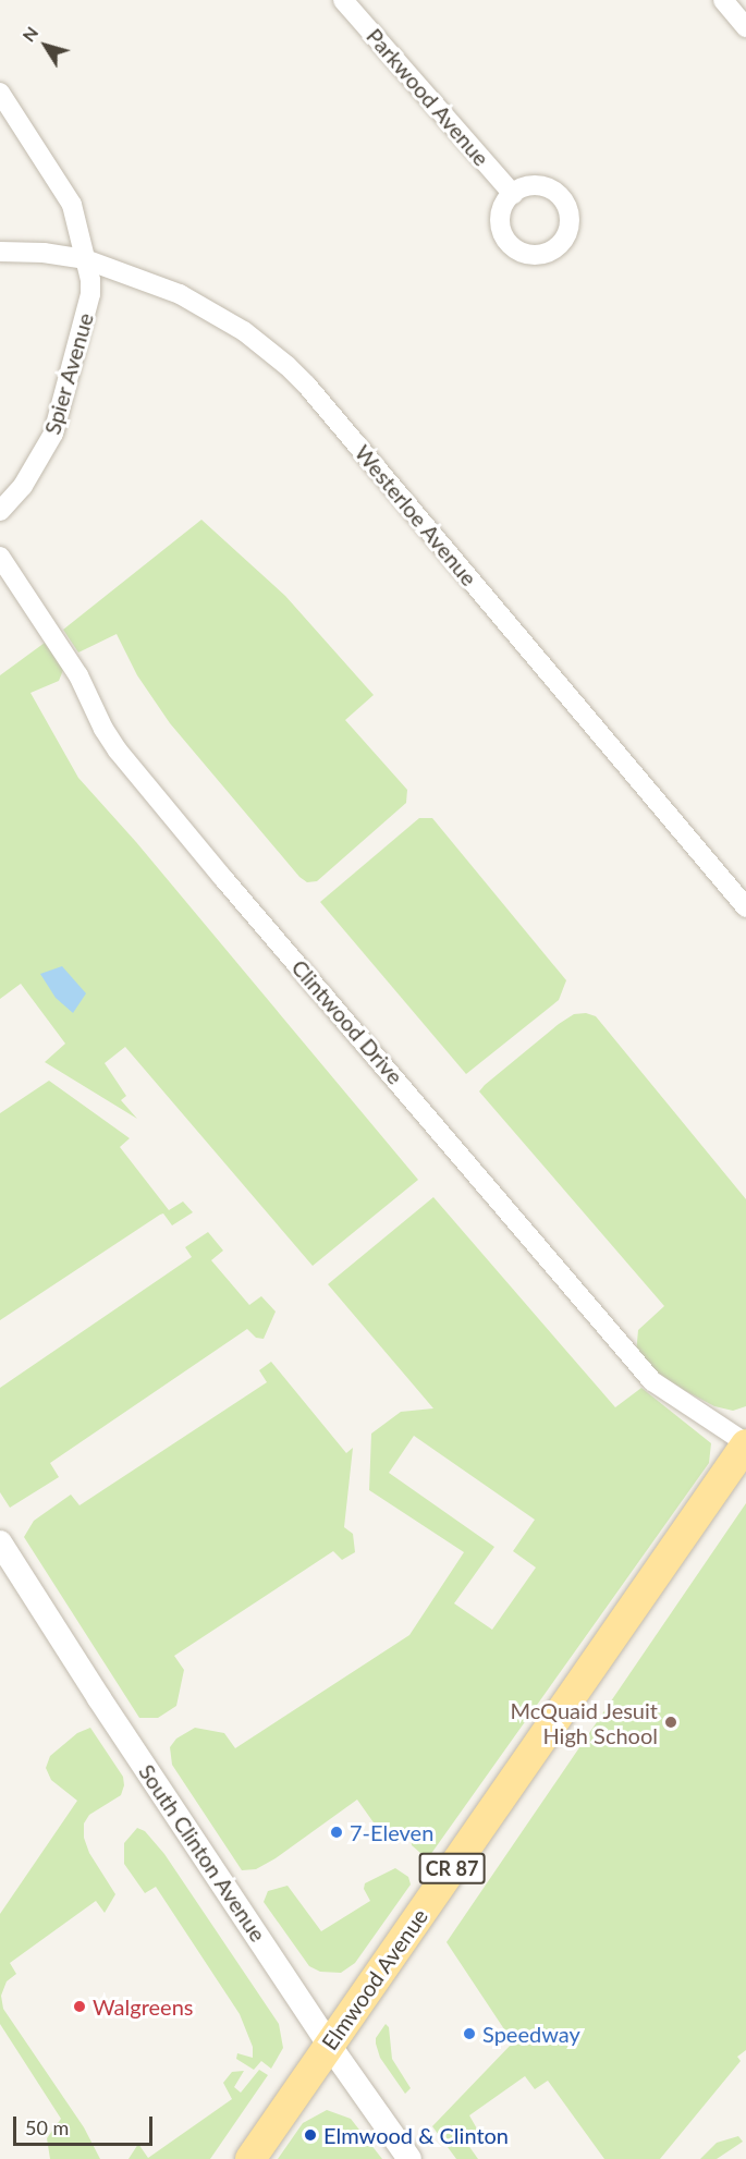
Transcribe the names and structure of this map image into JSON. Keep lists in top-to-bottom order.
{
  "streets": {
    "main road": ["CR 87", "Elmwood Avenue"],
    "street": [
      "Parkwood Avenue",
      "Spier Avenue",
      "Westerloe Avenue",
      "Clintwood Drive",
      "South Clinton Avenue"
    ]
  },
  "crossings": [
    ["Spier Avenue", "Westerloe Avenue"],
    ["Clintwood Drive", "Elmwood Avenue"],
    ["South Clinton Avenue", "Elmwood Avenue"]
  ],
  "places": [
    "McQuaid Jesuit High School",
    "7-Eleven",
    "Walgreens",
    "Speedway",
    "Elmwood & Clinton"
  ],
  "scale_bar": "50 m",
  "north": "top left"
}
